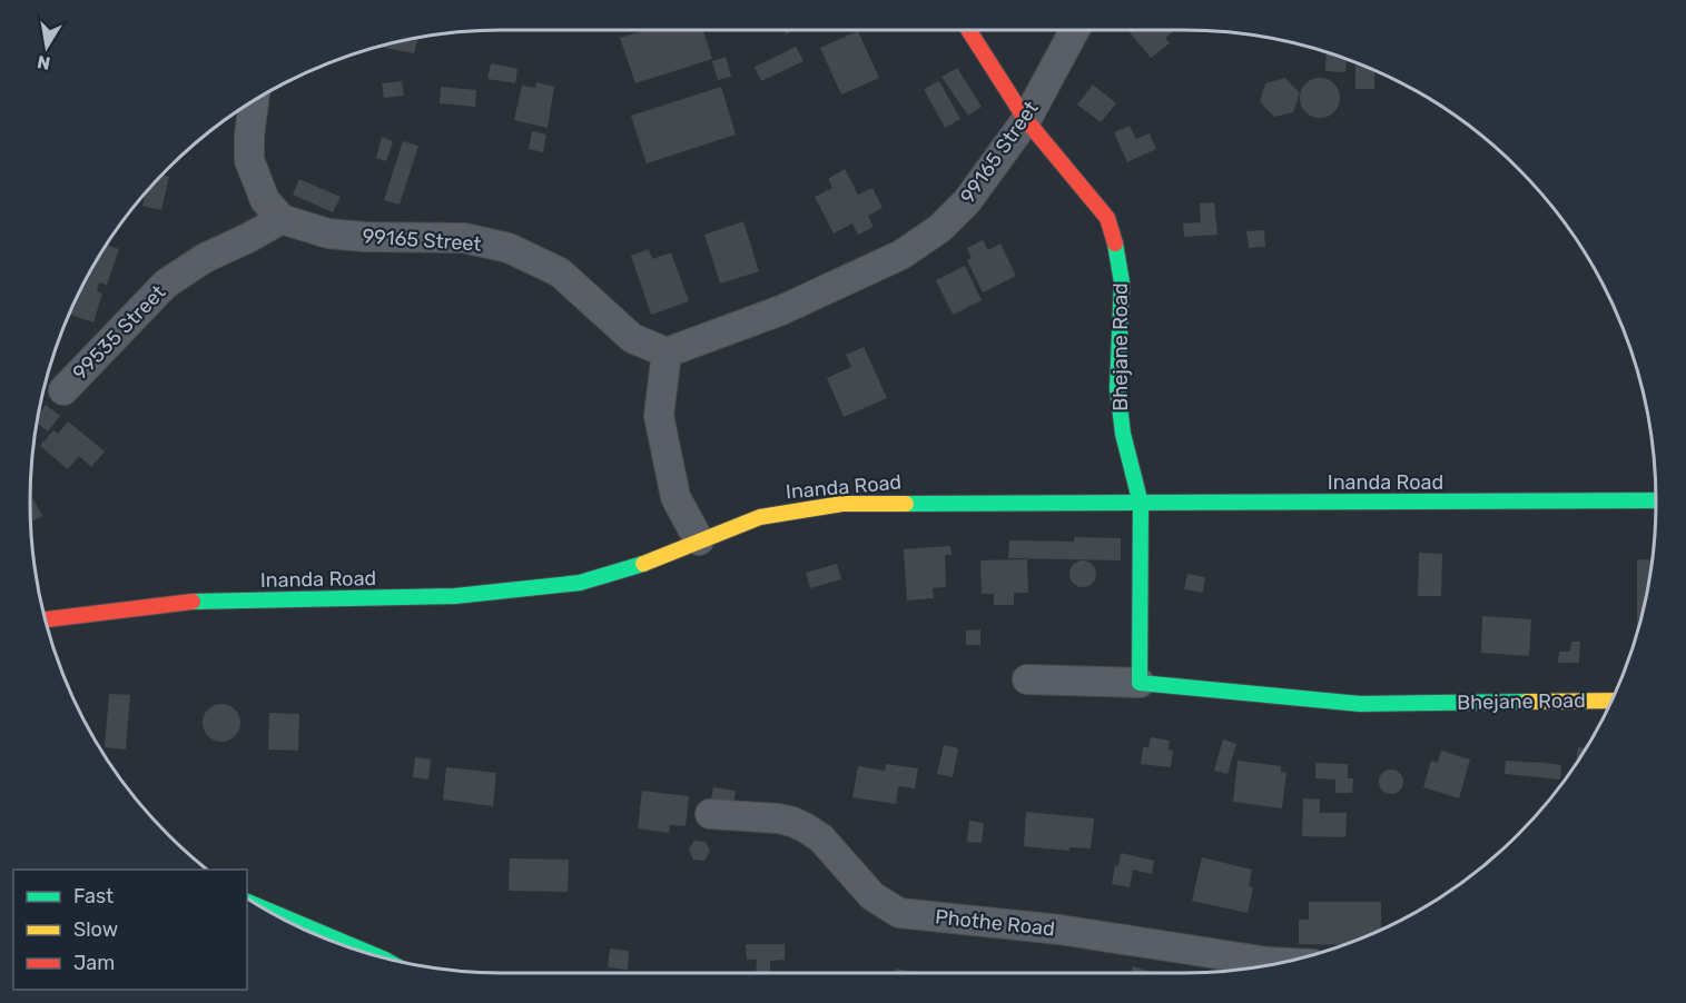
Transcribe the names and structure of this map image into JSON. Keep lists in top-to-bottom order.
{
  "streets": {
    "street": [
      "99165 Street",
      "99535 Street",
      "Bhejane Road",
      "Inanda Road",
      "Phothe Road"
    ]
  },
  "crossings": [
    ["99165 Street", "99535 Street"],
    ["99165 Street", "Bhejane Road"],
    ["Bhejane Road", "Inanda Road"]
  ],
  "legend": ["Fast", "Slow", "Jam"],
  "north": "bottom"
}
